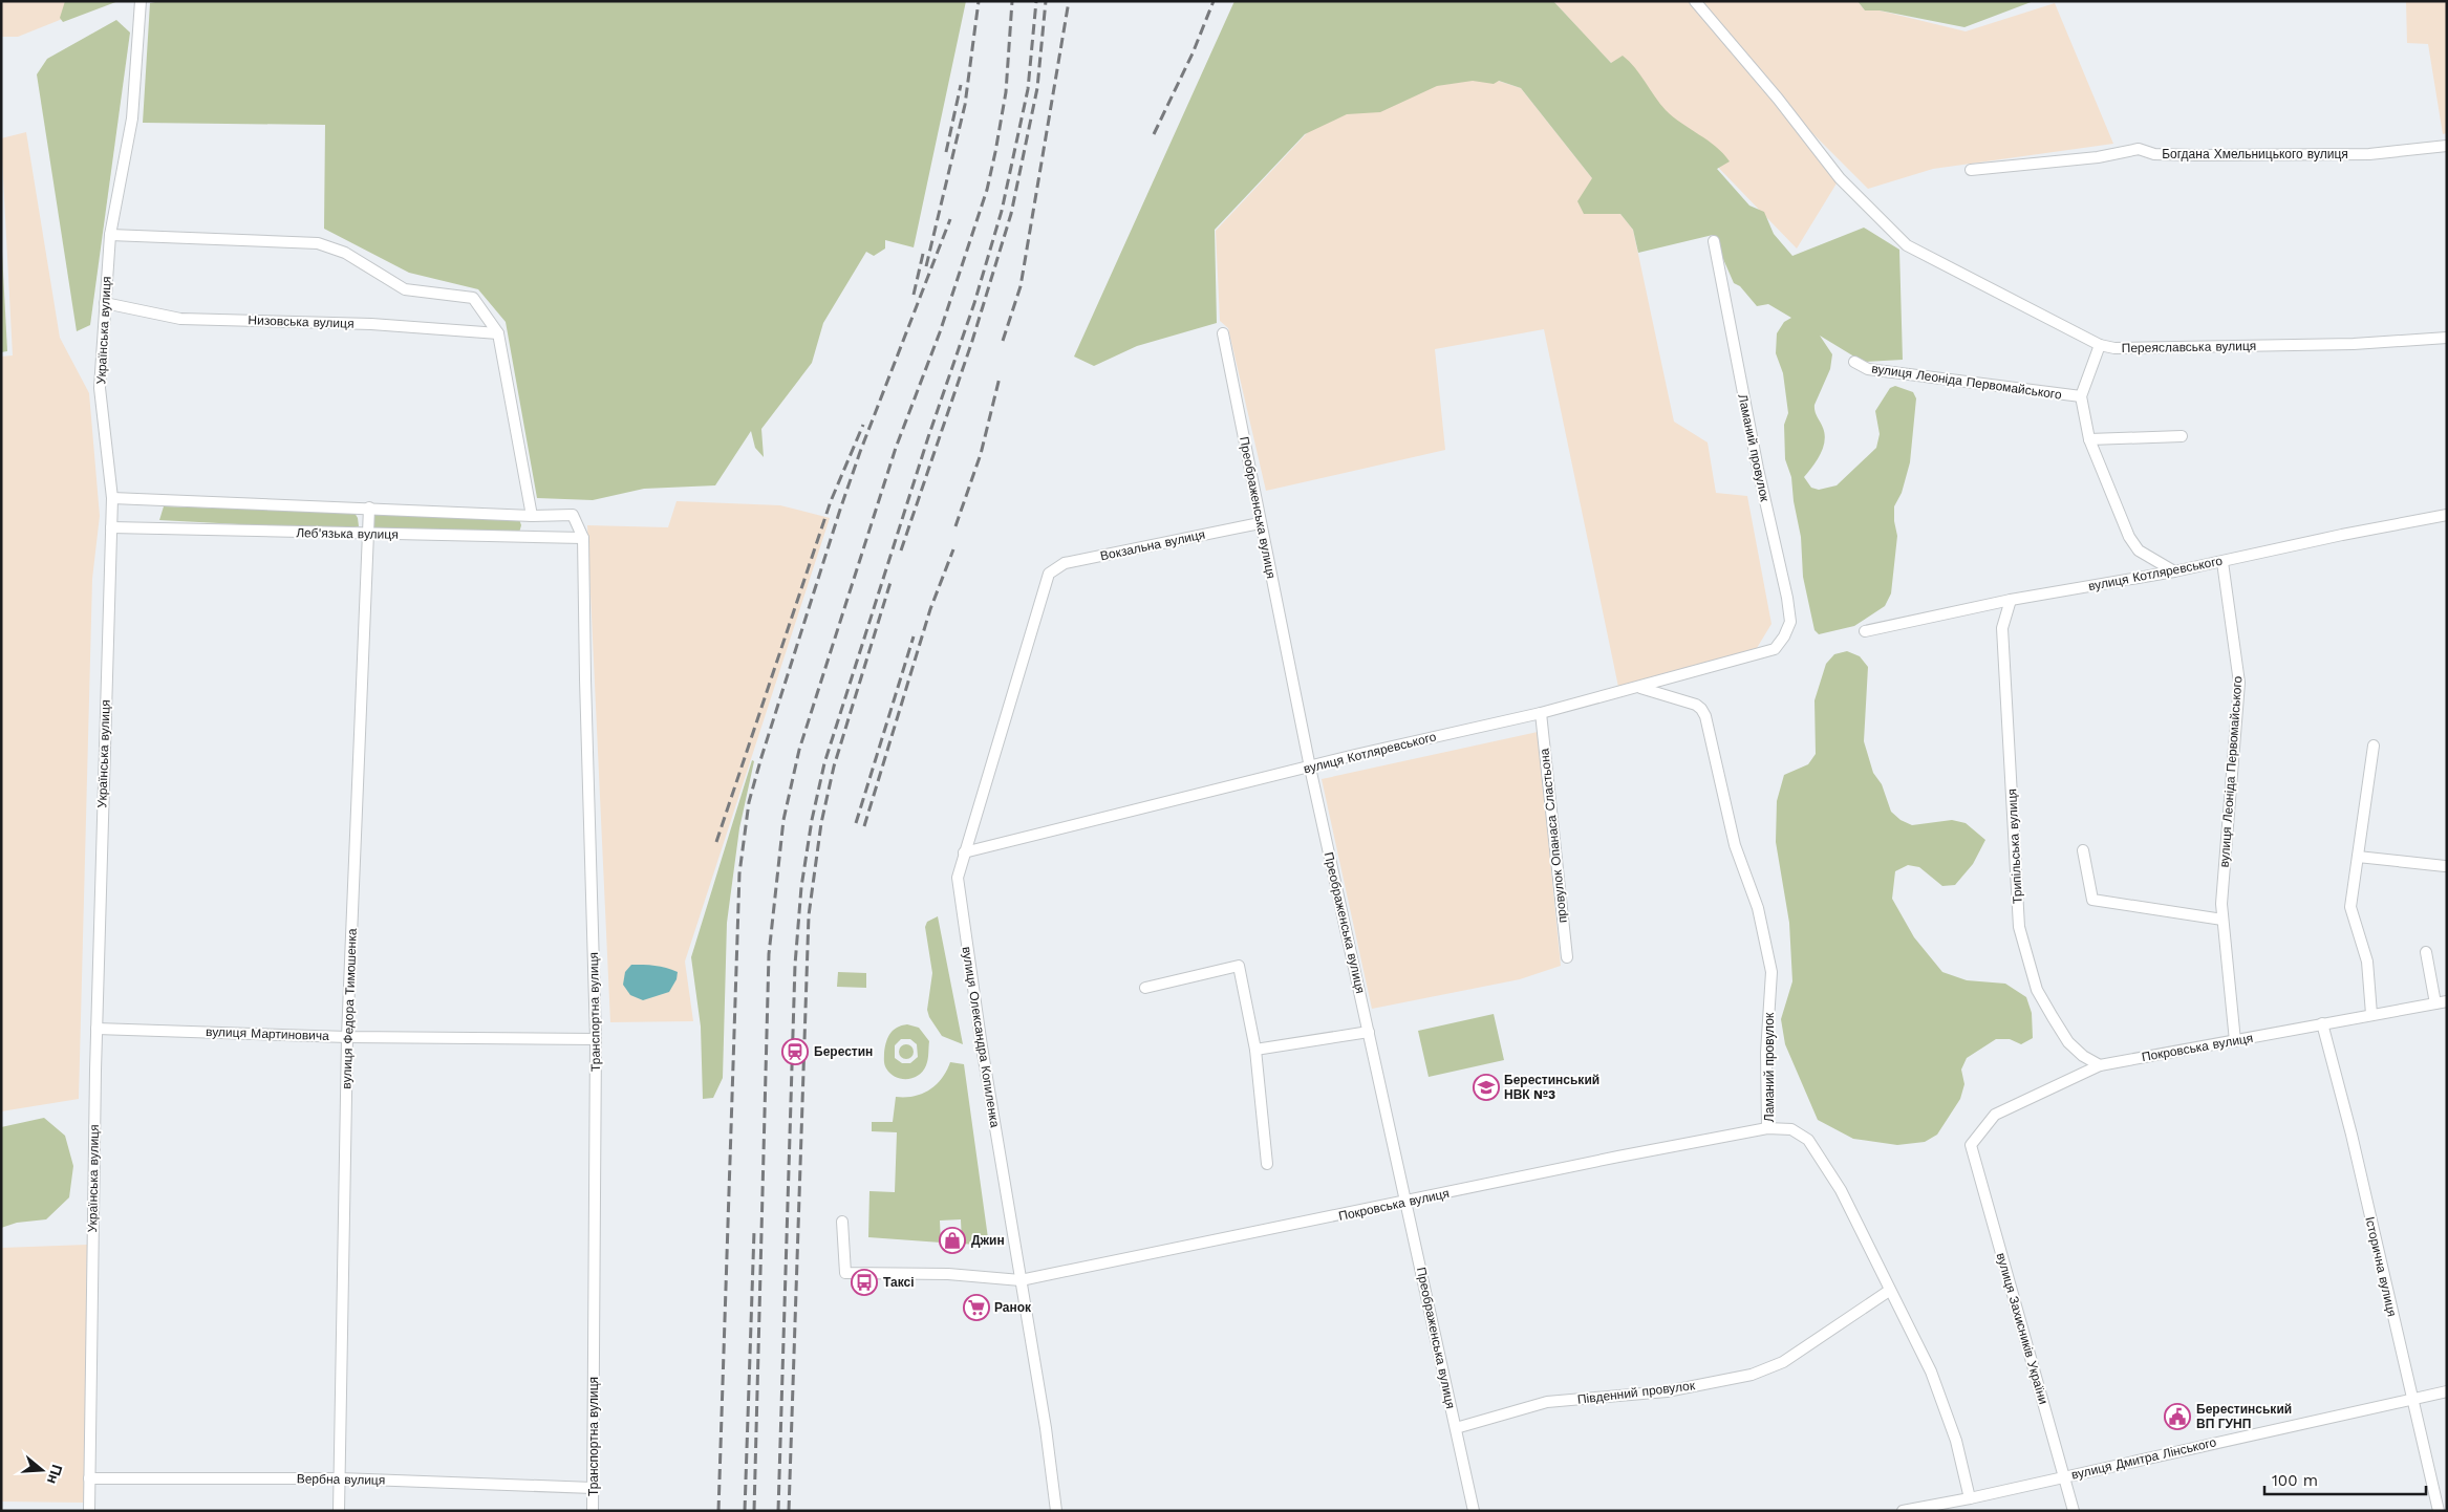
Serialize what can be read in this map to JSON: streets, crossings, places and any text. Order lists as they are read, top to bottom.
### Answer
{
  "streets": {
    "street": [
      "Богдана Хмельницького вулиця",
      "Низовська вулиця",
      "Українська вулиця",
      "Переяславська вулиця",
      "вулиця Леоніда Первомайського",
      "Ламаний провулок",
      "Преображенська вулиця",
      "Леб'язька вулиця",
      "Вокзальна вулиця",
      "вулиця Котляревського",
      "провулок Опанаса Сластьона",
      "Трипільська вулиця",
      "вулиця Федора Тимошенка",
      "Транспортна вулиця",
      "вулиця Мартиновича",
      "вулиця Олександра Копиленка",
      "Покровська вулиця",
      "Історична вулиця",
      "вулиця Захисників України",
      "Південний провулок",
      "вулиця Дмитра Лінського",
      "Вербна вулиця"
    ]
  },
  "crossings": [
    ["Низовська вулиця", "Українська вулиця"],
    ["Українська вулиця", "Леб'язька вулиця"],
    ["Українська вулиця", "вулиця Мартиновича"],
    ["Українська вулиця", "Вербна вулиця"],
    ["Переяславська вулиця", "вулиця Леоніда Первомайського"],
    ["вулиця Леоніда Первомайського", "вулиця Котляревського"],
    ["вулиця Леоніда Первомайського", "Покровська вулиця"],
    ["Ламаний провулок", "вулиця Котляревського"],
    ["Ламаний провулок", "Покровська вулиця"],
    ["Ламаний провулок", "Південний провулок"],
    ["Ламаний провулок", "вулиця Дмитра Лінського"],
    ["Преображенська вулиця", "Вокзальна вулиця"],
    ["Преображенська вулиця", "вулиця Котляревського"],
    ["Преображенська вулиця", "Покровська вулиця"],
    ["Преображенська вулиця", "Південний провулок"],
    ["Леб'язька вулиця", "вулиця Федора Тимошенка"],
    ["Леб'язька вулиця", "Транспортна вулиця"],
    ["Вокзальна вулиця", "вулиця Олександра Копиленка"],
    ["вулиця Котляревського", "провулок Опанаса Сластьона"],
    ["вулиця Котляревського", "Трипільська вулиця"],
    ["вулиця Котляревського", "вулиця Олександра Копиленка"],
    ["Трипільська вулиця", "Покровська вулиця"],
    ["вулиця Федора Тимошенка", "вулиця Мартиновича"],
    ["вулиця Федора Тимошенка", "Вербна вулиця"],
    ["Транспортна вулиця", "вулиця Мартиновича"],
    ["Транспортна вулиця", "Вербна вулиця"],
    ["вулиця Олександра Копиленка", "Покровська вулиця"],
    ["Покровська вулиця", "Історична вулиця"],
    ["Покровська вулиця", "вулиця Захисників України"],
    ["Історична вулиця", "вулиця Дмитра Лінського"],
    ["вулиця Захисників України", "вулиця Дмитра Лінського"]
  ],
  "places": {
    "station": ["Берестин"],
    "school or university": ["Берестинський НВК №3"],
    "shop": ["Джин"],
    "bus stop": ["Таксі"],
    "supermarket": ["Ранок"],
    "public building": ["Берестинський ВП ГУНП"]
  },
  "scale_bar": "100 m",
  "north": "right"
}
